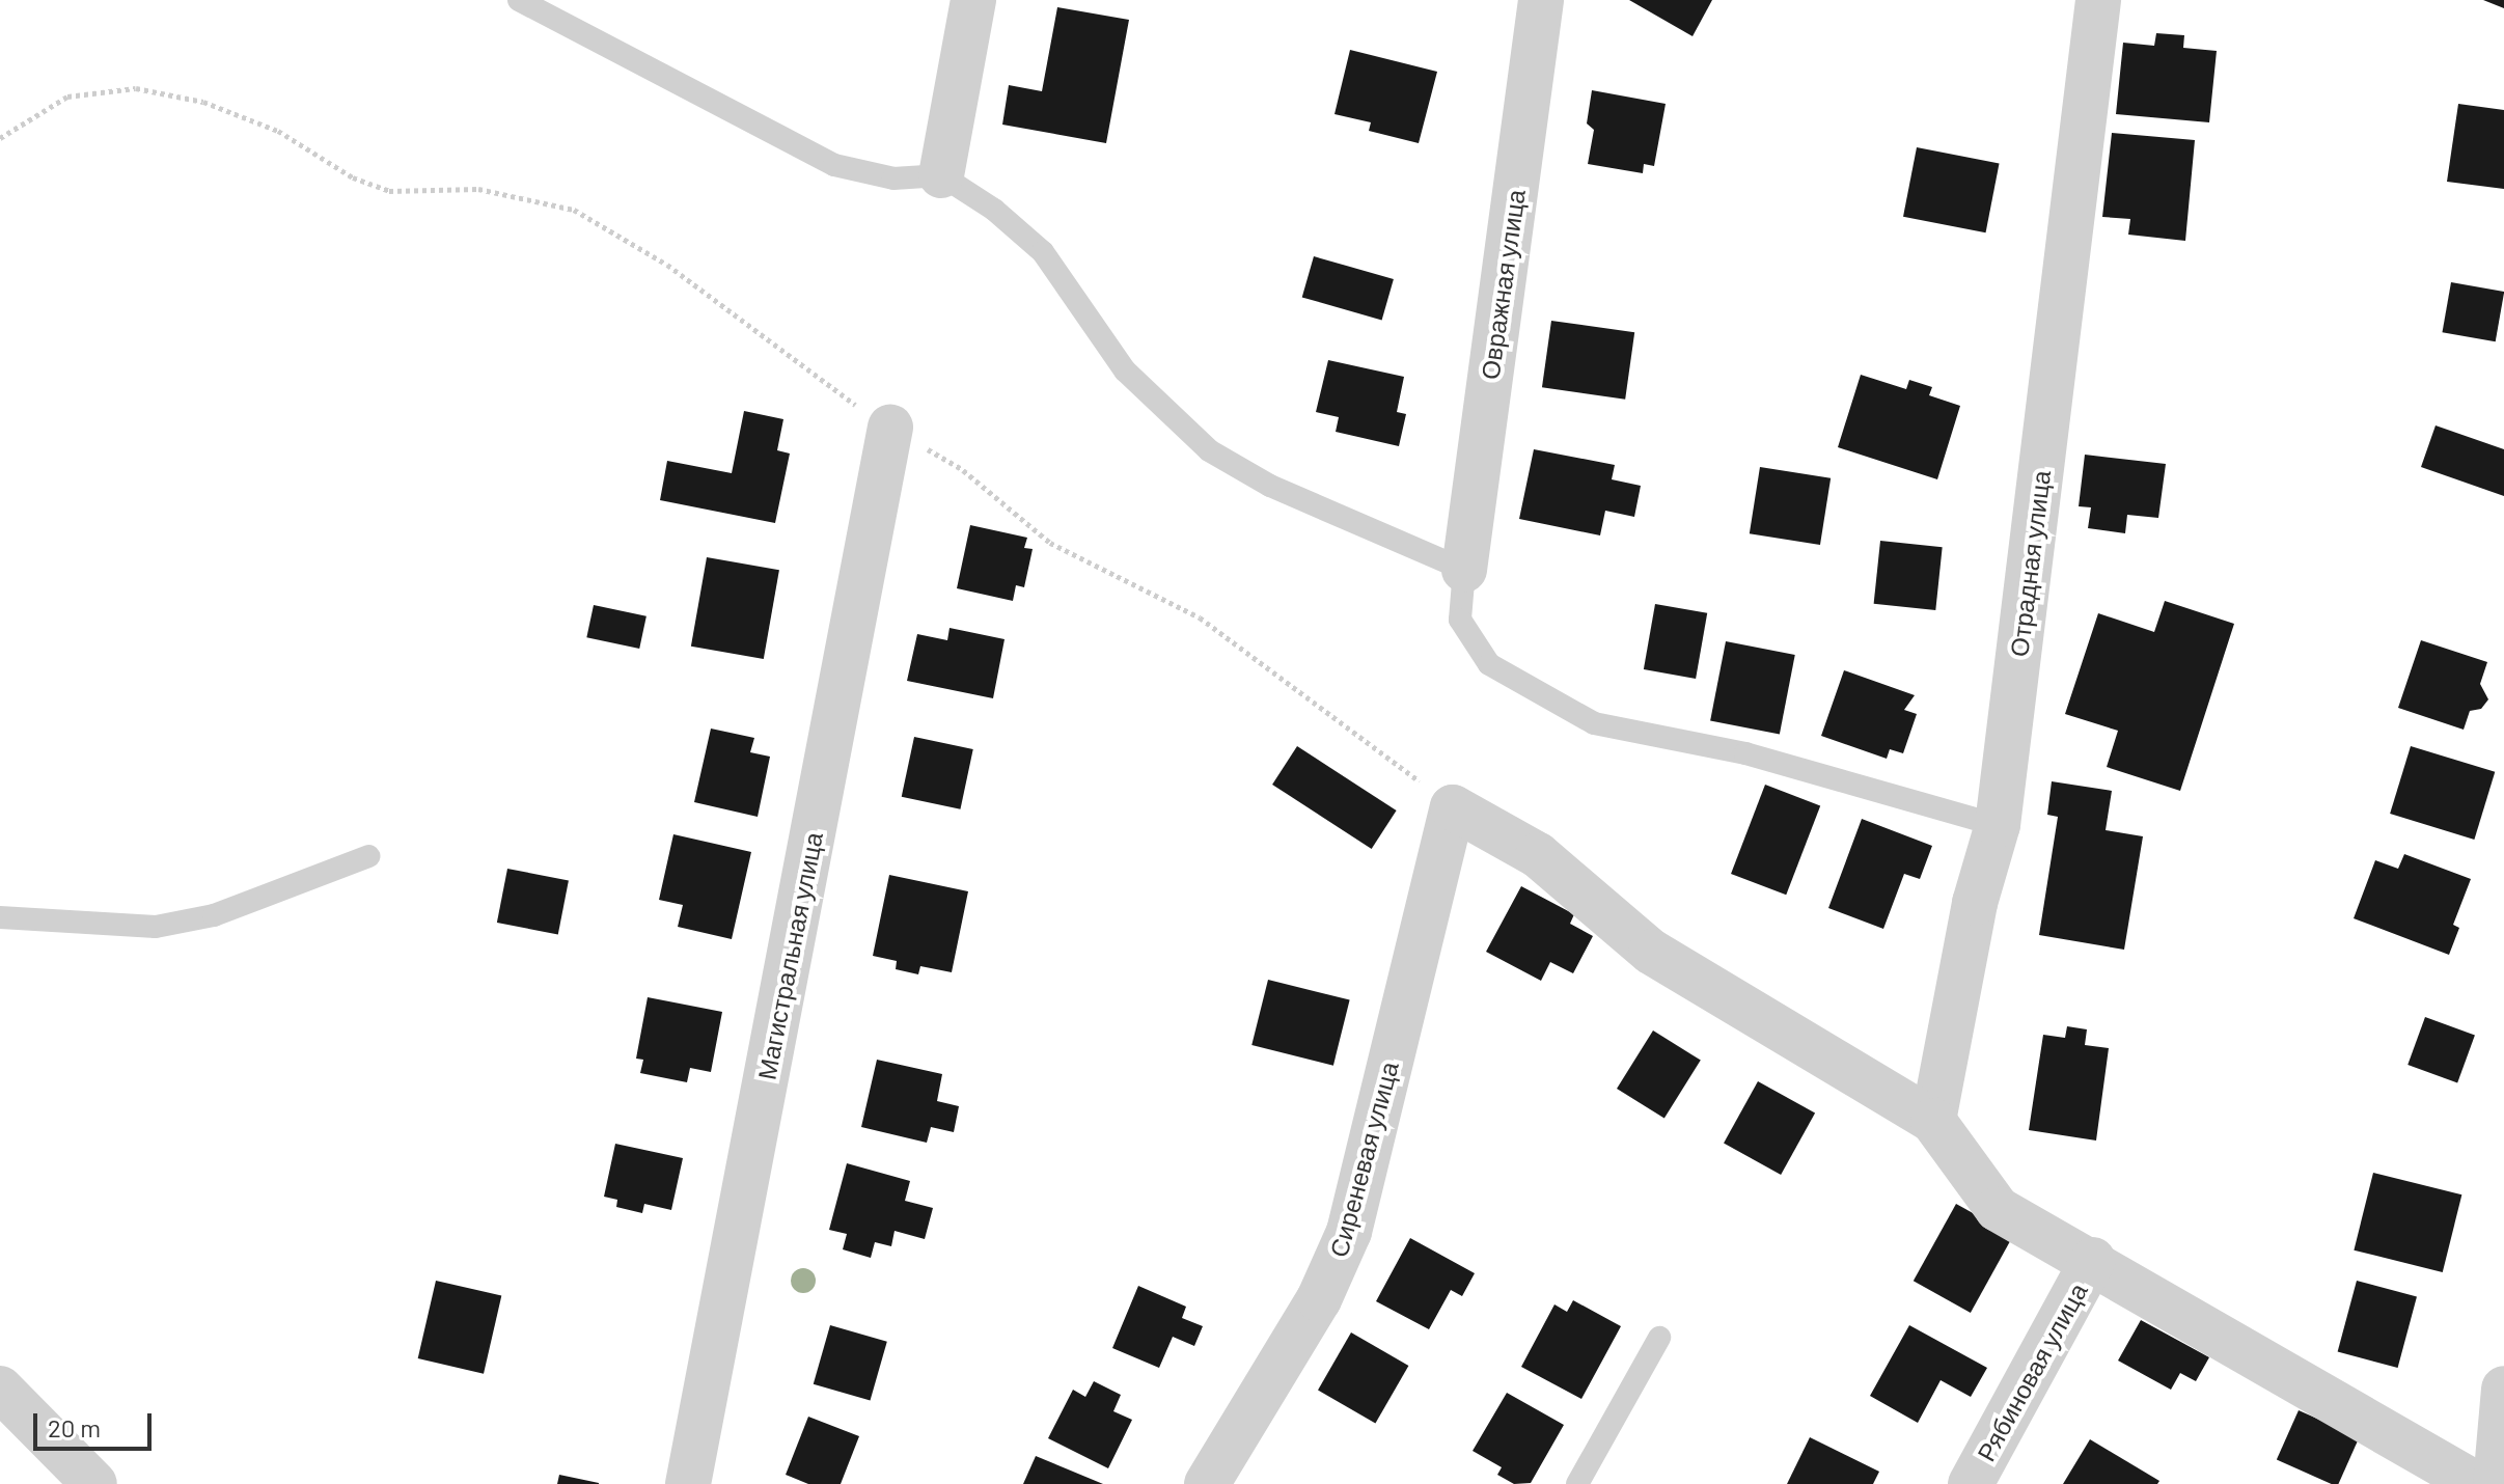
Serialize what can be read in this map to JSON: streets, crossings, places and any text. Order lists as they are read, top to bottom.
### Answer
{
  "streets": {
    "street": [
      "Овражная улица",
      "Отрадная улица",
      "Магистральная улица",
      "Сиреневая улица",
      "Рябиновая улица"
    ]
  },
  "scale_bar": "20 m"
}
